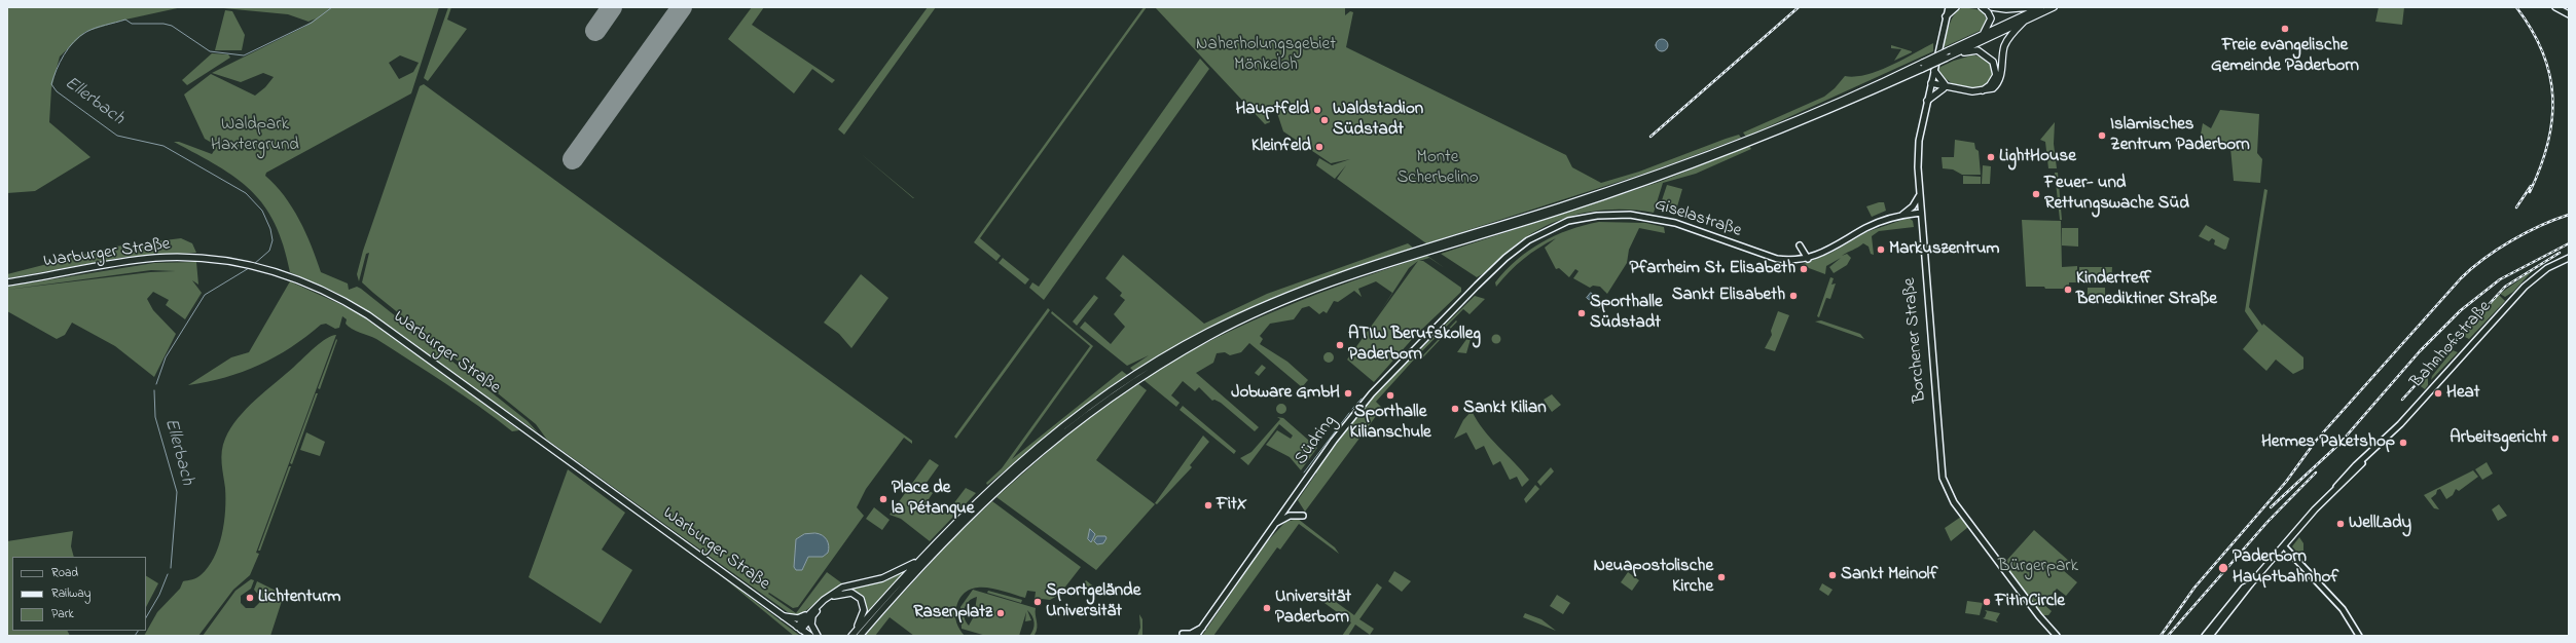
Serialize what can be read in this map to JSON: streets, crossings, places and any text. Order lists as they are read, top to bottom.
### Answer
{
  "streets": {
    "main road": [
      "Giselastraße",
      "Warburger Straße",
      "Borchener Straße",
      "Bahnhofstraße",
      "Südring"
    ]
  },
  "crossings": [
    ["Giselastraße", "Borchener Straße"],
    ["Giselastraße", "Südring"]
  ],
  "water": ["Ellerbach"],
  "parks": [
    "Naherholungsgebiet Mönkeloh",
    "Waldpark Haxtergrund",
    "Monte Scherbelino",
    "Bürgerpark"
  ],
  "places": [
    "Freie evangelische Gemeinde Paderborn",
    "Hauptfeld",
    "Waldstadion Südstadt",
    "Islamisches Zentrum Paderborn",
    "Kleinfeld",
    "LightHouse",
    "Feuer- und Rettungswache Süd",
    "Markuszentrum",
    "Pfarrheim St. Elisabeth",
    "Kindertreff Benediktiner Straße",
    "Sankt Elisabeth",
    "Sporthalle Südstadt",
    "ATIW Berufskolleg Paderborn",
    "Jobware GmbH",
    "Heat",
    "Sporthalle Kilianschule",
    "Sankt Kilian",
    "Arbeitsgericht",
    "Hermes Paketshop",
    "Place de la Pétanque",
    "FitX",
    "WellLady",
    "Paderborn Hauptbahnhof",
    "Sankt Meinolf",
    "Neuapostolische Kirche",
    "Lichtenturm",
    "Sportgelände Universität",
    "FitInCircle",
    "Universität Paderborn",
    "Rasenplatz"
  ],
  "legend": ["Road", "Railway", "Park"]
}
